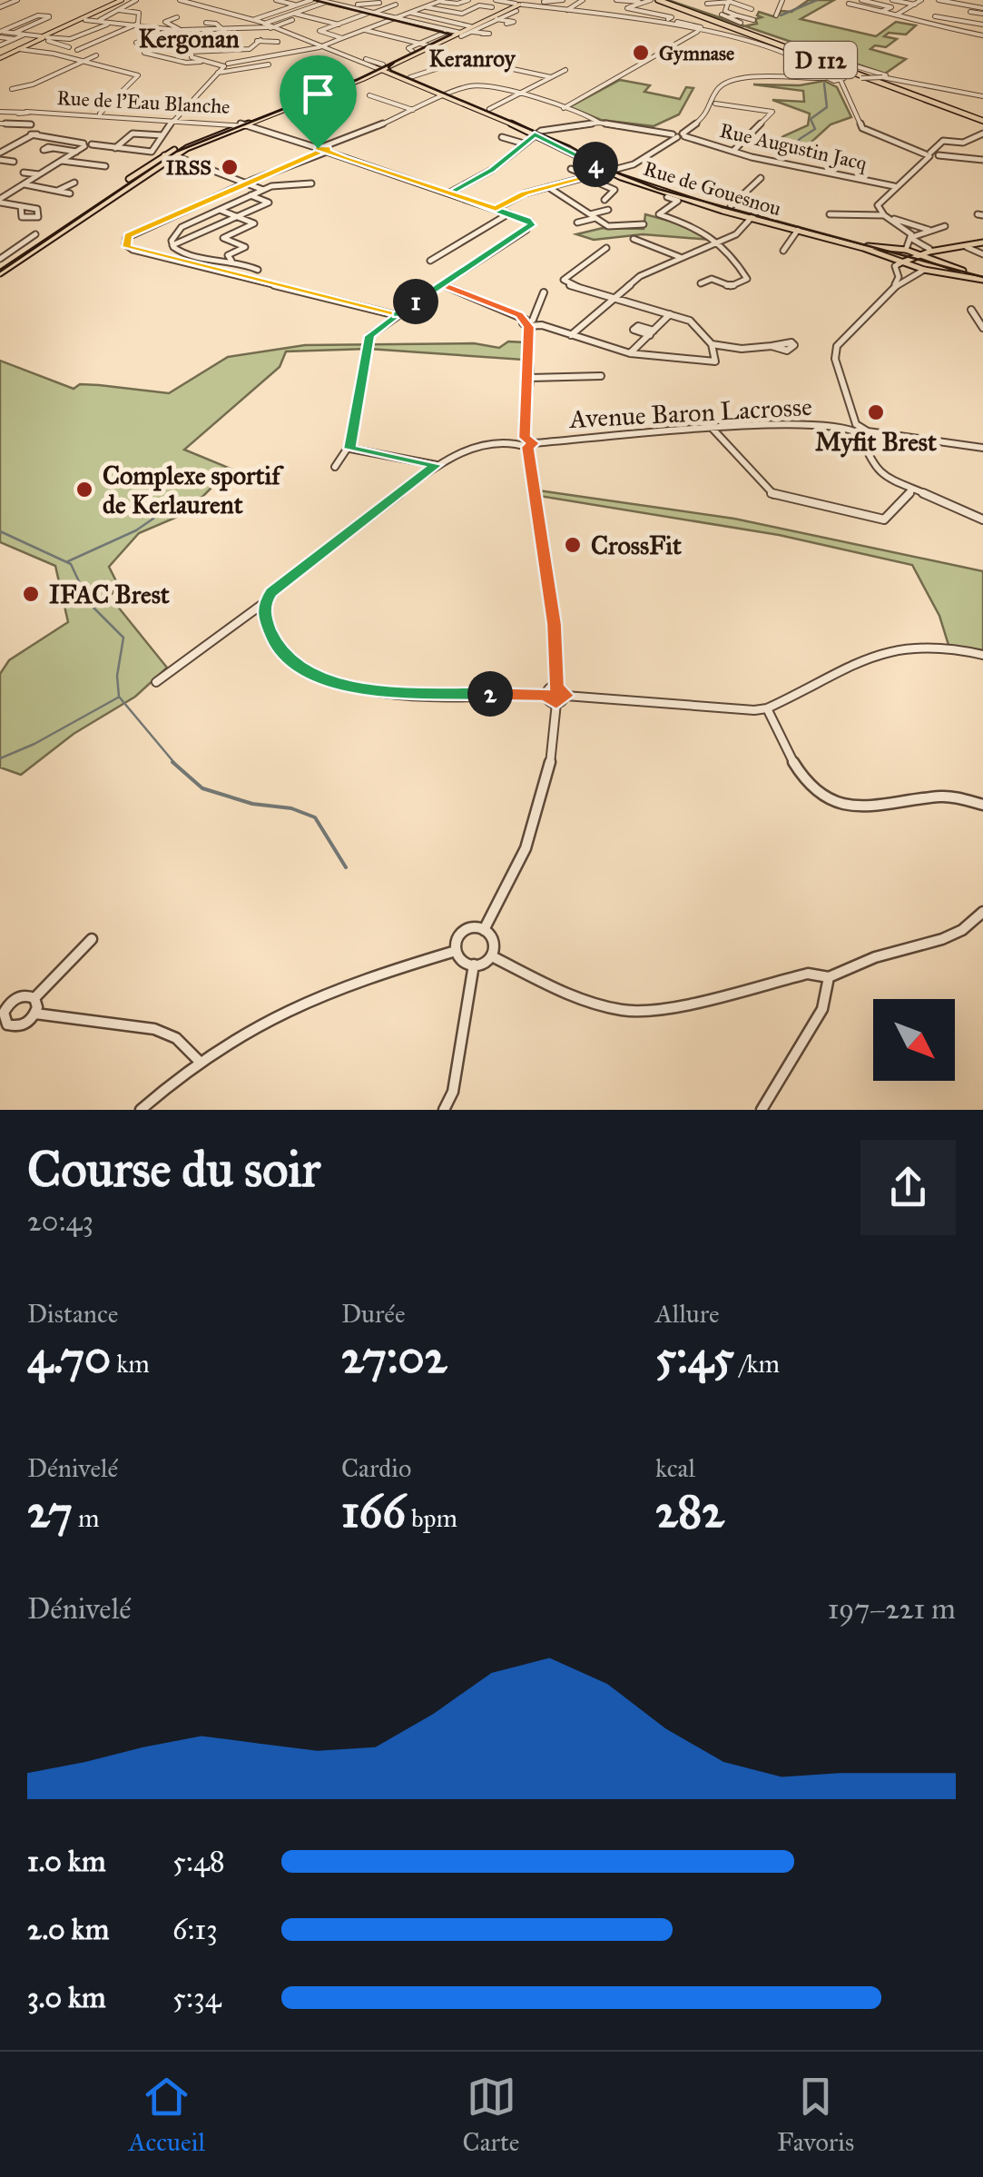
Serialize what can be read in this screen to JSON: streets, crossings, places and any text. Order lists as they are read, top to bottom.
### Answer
{
  "streets": {
    "highway": ["D 112"],
    "main road": ["Rue de Gouesnou"],
    "street": ["Rue de l'Eau Blanche", "Rue Augustin Jacq", "Avenue Baron Lacrosse"]
  },
  "districts": ["Kergonan", "Keranroy"],
  "places": [
    "Gymnase",
    "IRSS",
    "Myfit Brest",
    "Complexe sportif de Kerlaurent",
    "CrossFit",
    "IFAC Brest"
  ],
  "north": "bottom right",
  "page": {
    "pins": ["4", "1", "2"],
    "heading": ["Course du soir", "20:43"],
    "stats": [
      ["Distance", "4.70 km"],
      ["Durée", "27:02"],
      ["Allure", "5:45 /km"],
      ["Dénivelé", "27 m"],
      ["Cardio", "166 bpm"],
      ["kcal", "282"]
    ],
    "chart": ["Dénivelé", "197–221 m"],
    "list": [
      {
        "name": "1.0 km",
        "note": "5:48"
      },
      {
        "name": "2.0 km",
        "note": "6:13"
      },
      {
        "name": "3.0 km",
        "note": "5:34"
      }
    ],
    "tabs": ["Accueil", "Carte", "Favoris"]
  }
}
